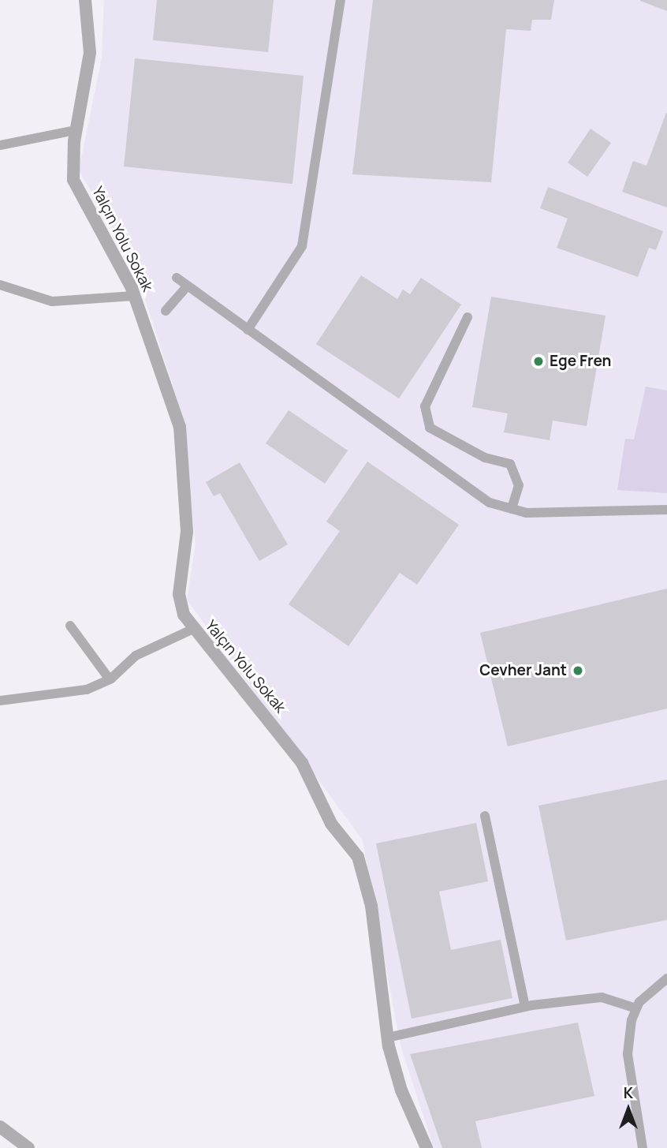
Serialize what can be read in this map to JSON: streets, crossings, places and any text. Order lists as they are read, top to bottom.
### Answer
{
  "streets": {
    "street": ["Yalçın Yolu Sokak"]
  },
  "places": ["Ege Fren", "Cevher Jant"],
  "north": "top"
}
